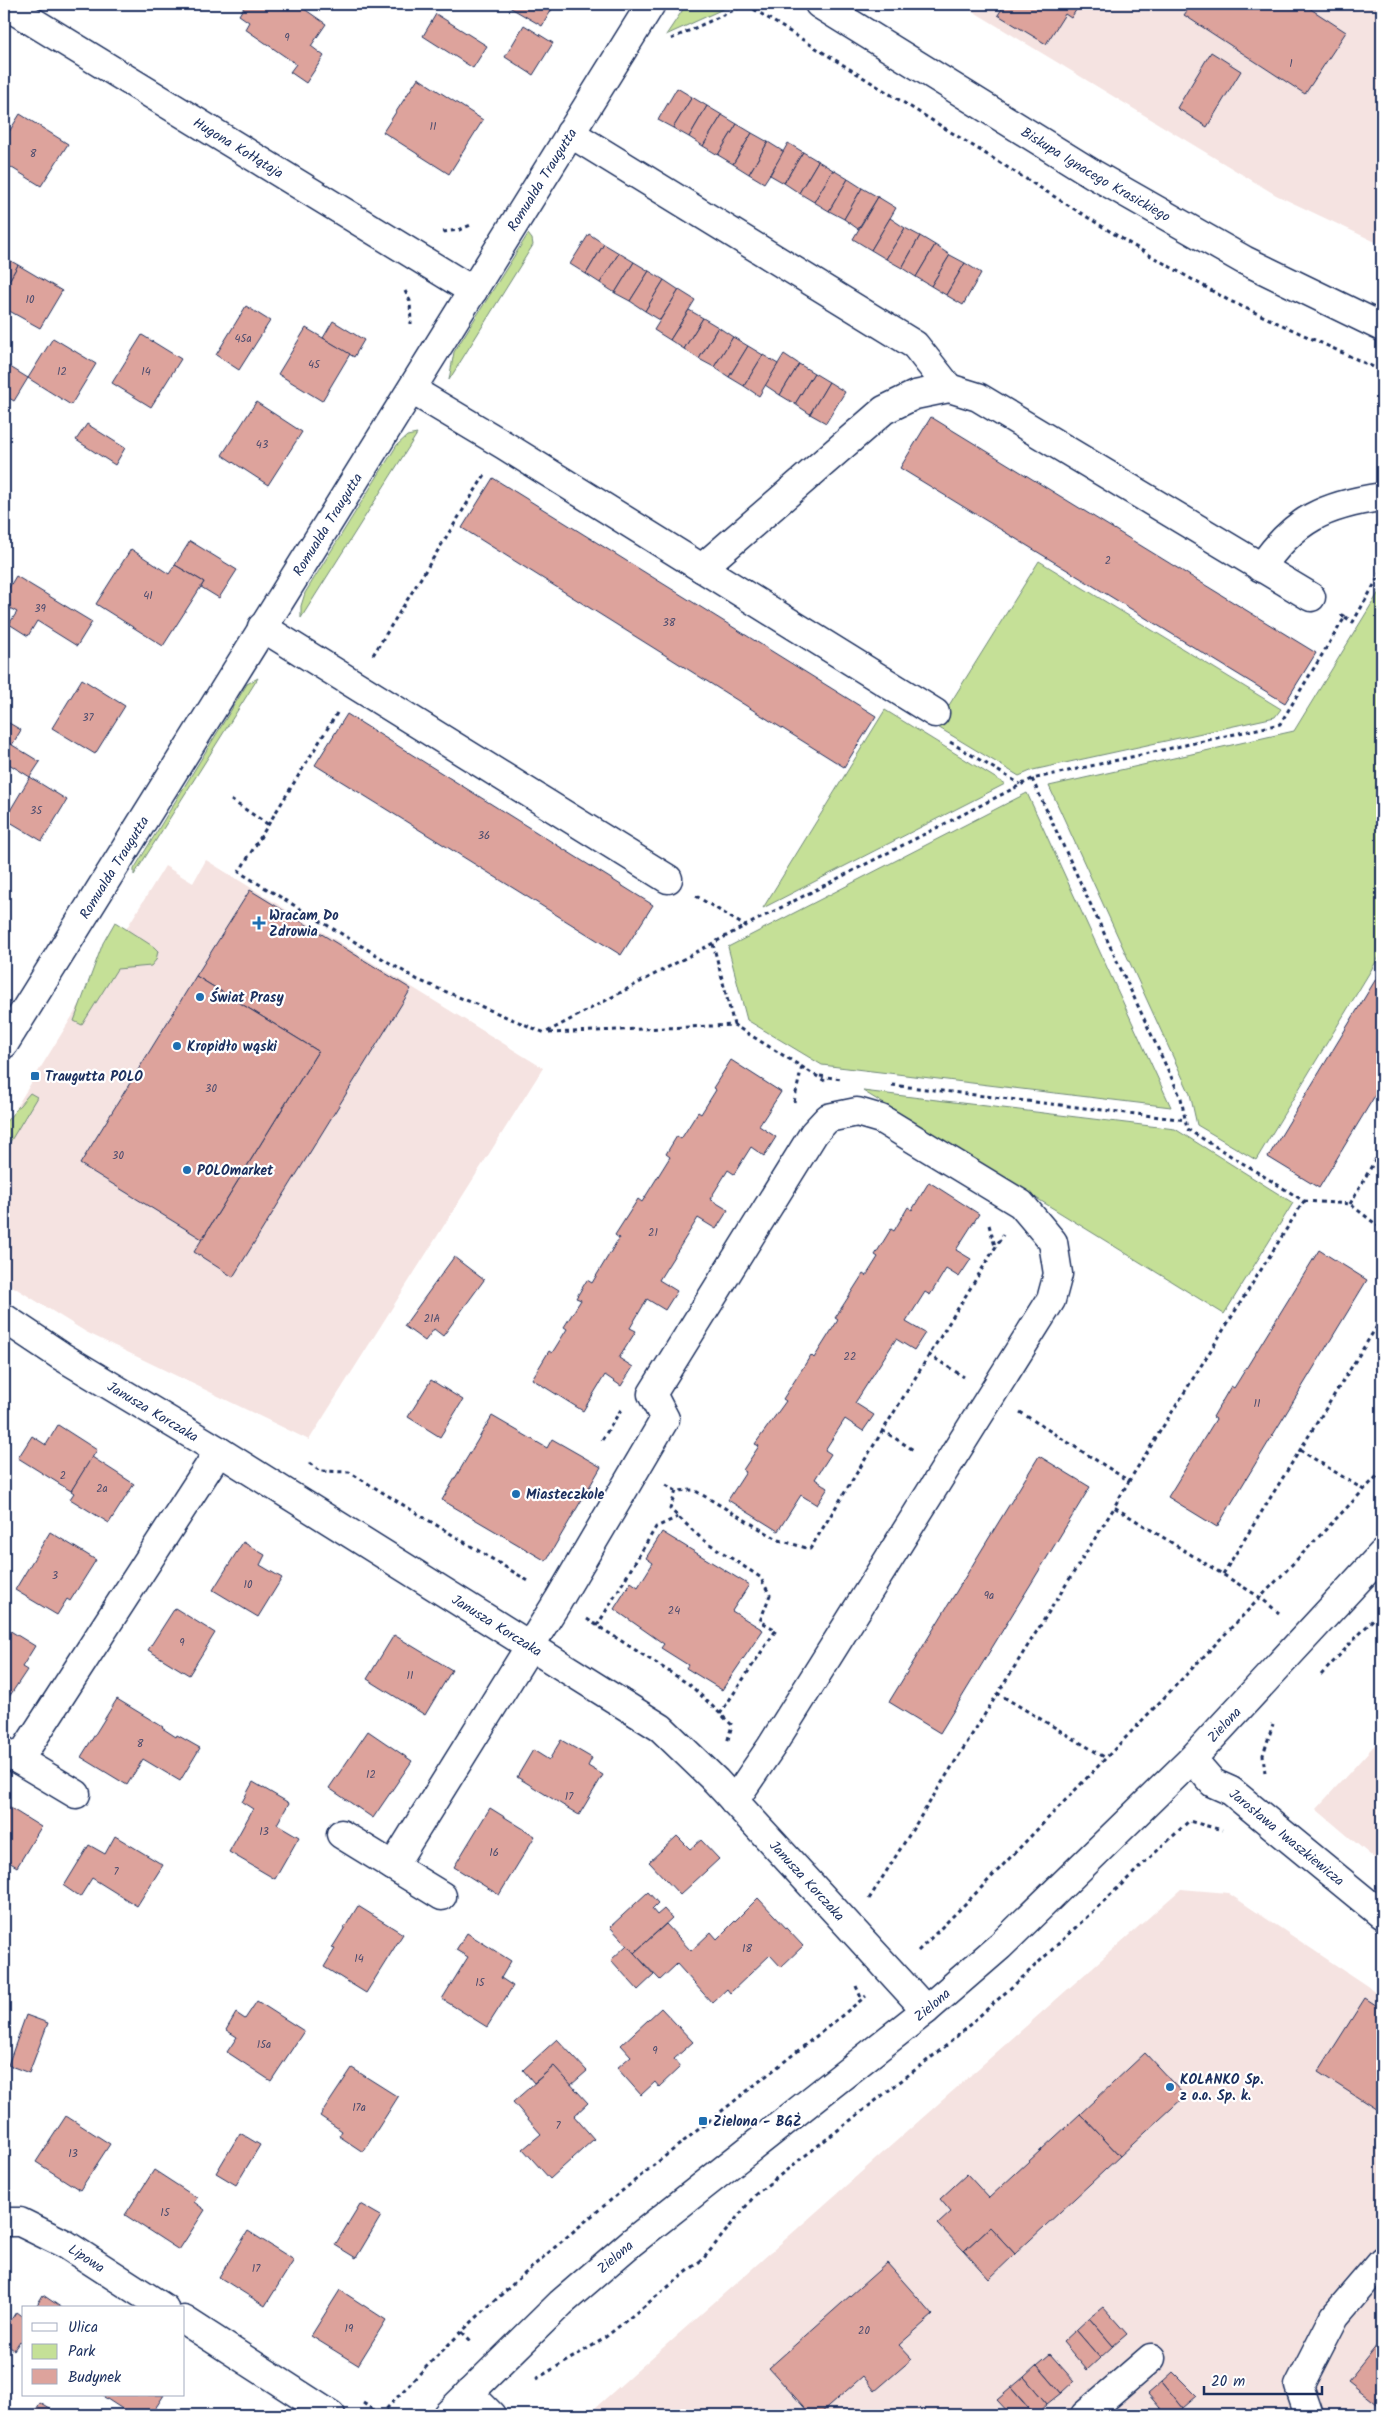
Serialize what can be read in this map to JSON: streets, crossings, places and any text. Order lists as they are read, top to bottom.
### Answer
{
  "streets": {
    "street": [
      "Hugona Kołłątaja",
      "Biskupa Ignacego Krasickiego",
      "Romualda Traugutta",
      "Janusza Korczaka",
      "Zielona",
      "Jarosława Iwaszkiewicza",
      "Lipowa"
    ]
  },
  "crossings": [
    ["Hugona Kołłątaja", "Romualda Traugutta"],
    ["Janusza Korczaka", "Zielona"],
    ["Zielona", "Jarosława Iwaszkiewicza"]
  ],
  "places": {
    "health": ["Wracam Do Zdrowia"],
    "other": [
      "Świat Prasy",
      "Kropidło wąski",
      "POLOmarket",
      "Miasteczkole",
      "KOLANKO Sp. z o.o. Sp. k."
    ],
    "transit": ["Traugutta POLO", "Zielona - BGŻ"]
  },
  "house_numbers": [
    "9",
    "1",
    "11",
    "8",
    "10",
    "45a",
    "45",
    "12",
    "14",
    "43",
    "2",
    "41",
    "39",
    "38",
    "37",
    "35",
    "36",
    "30",
    "30",
    "21",
    "21A",
    "22",
    "11",
    "2",
    "2a",
    "3",
    "10",
    "9a",
    "24",
    "9",
    "11",
    "8",
    "12",
    "17",
    "13",
    "16",
    "7",
    "18",
    "14",
    "15",
    "15a",
    "9",
    "17a",
    "7",
    "13",
    "15",
    "17",
    "19",
    "20"
  ],
  "legend": ["Ulica", "Park", "Budynek"],
  "scale_bar": "20 m"
}
